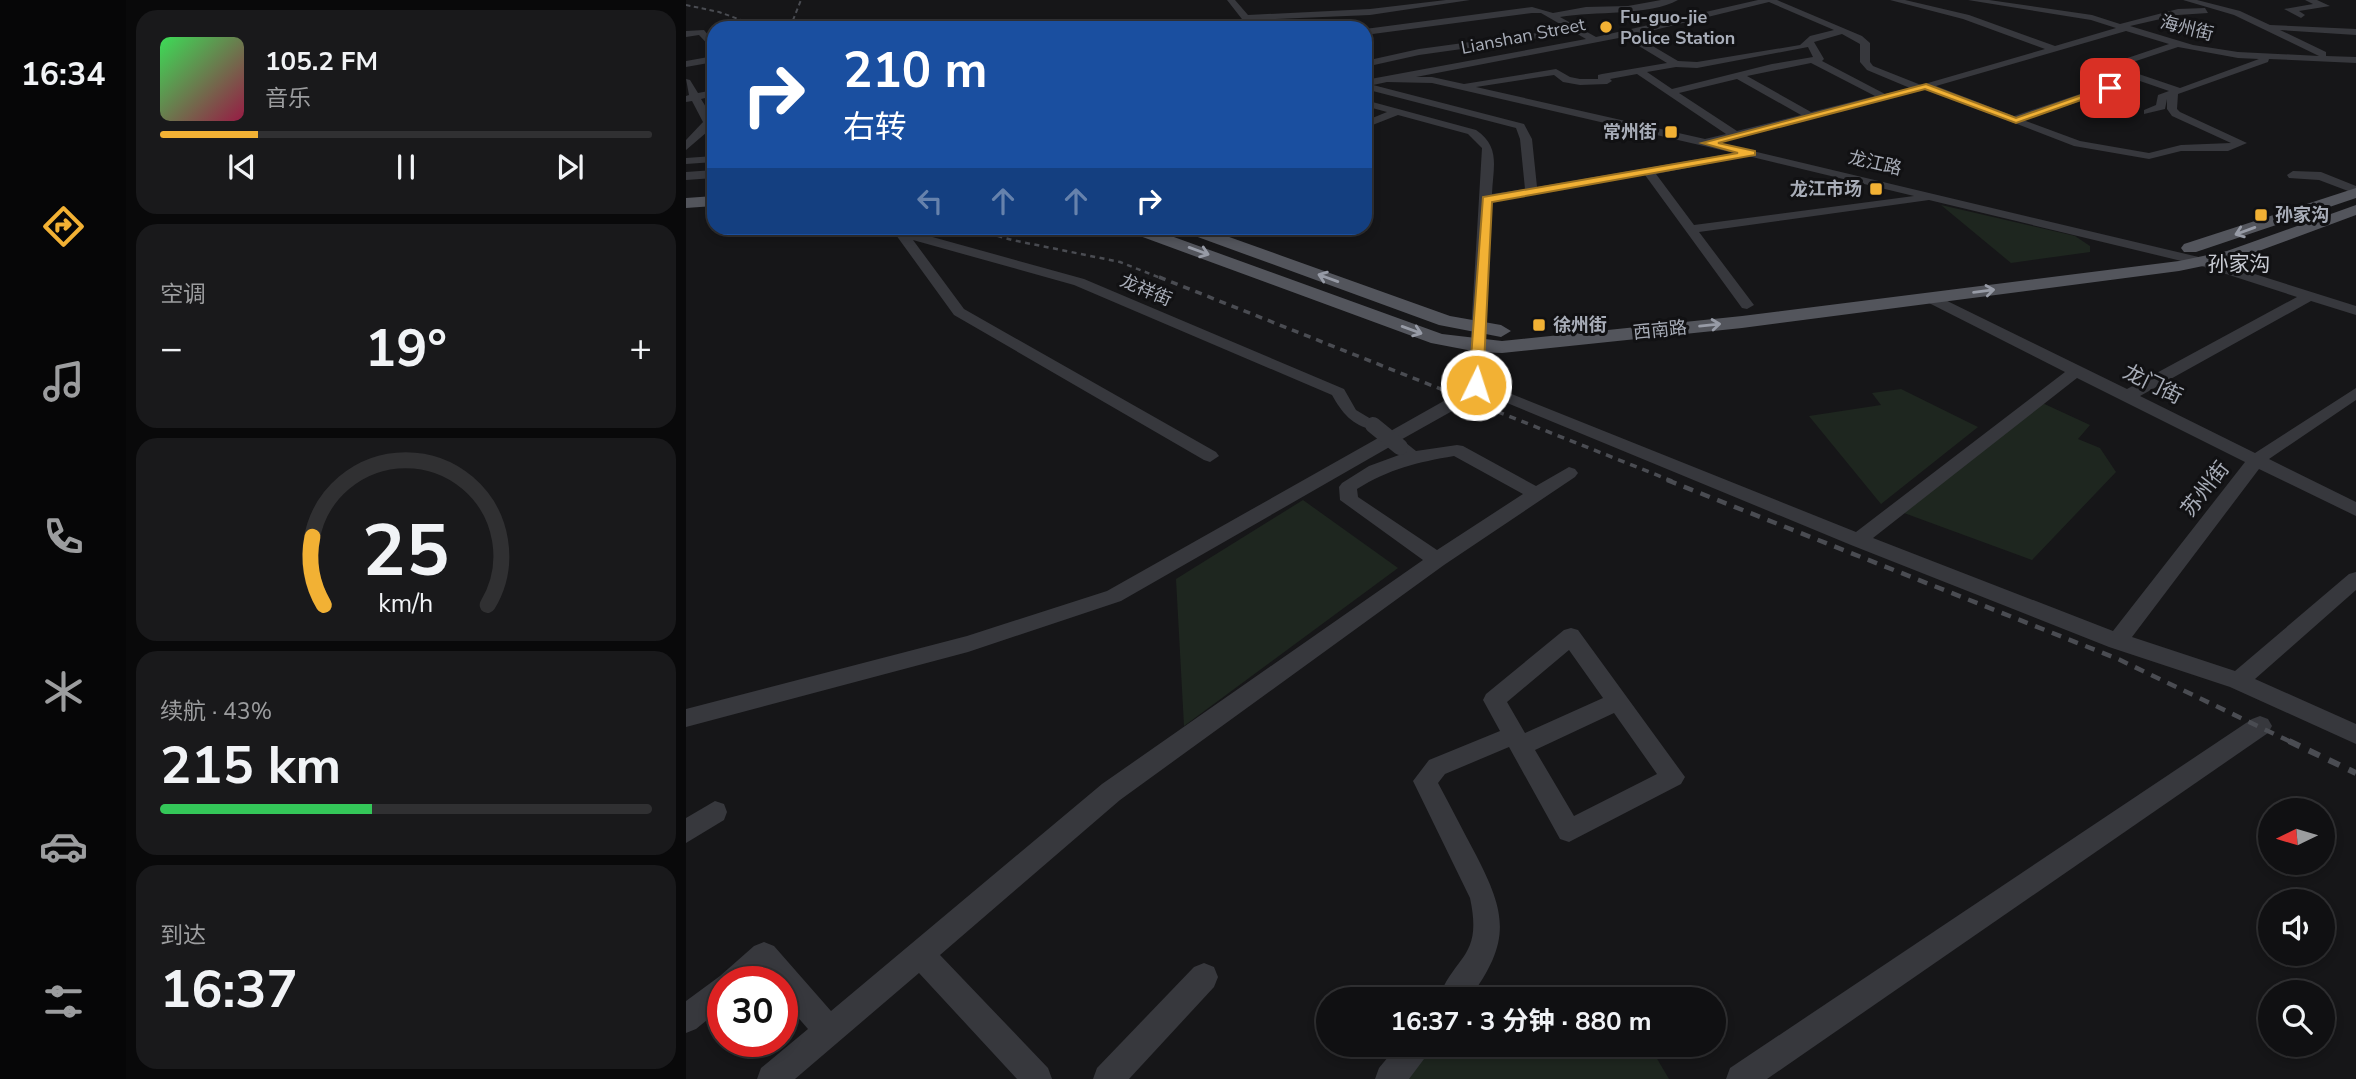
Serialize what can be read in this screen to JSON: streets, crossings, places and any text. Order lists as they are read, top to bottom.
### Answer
{
  "streets": {
    "main road": ["西南路"],
    "street": [
      "海州街",
      "Lianshan Street",
      "龙江路",
      "龙祥街",
      "龙门街",
      "苏州街"
    ]
  },
  "crossings": [
    ["Lianshan Street", "龙江路"],
    ["龙江路", "西南路"],
    ["西南路", "龙门街"],
    ["龙门街", "苏州街"]
  ],
  "districts": ["孙家沟"],
  "places": {
    "other": ["Fu-guo-jie Police Station"],
    "transit": [
      "常州街",
      "龙江市场",
      "孙家沟",
      "徐州街"
    ]
  },
  "north": "left",
  "page": {
    "tabs": "16:34",
    "turn": ["210 m", "右转"],
    "song": ["105.2 FM", "音乐"],
    "tile": [
      "空调",
      ["续航 · 43%", "215 km"],
      ["到达", "16:37"]
    ],
    "heat": ["−", "19°", "+"],
    "limit": "30",
    "trip": "16:37 · 3 分钟 · 880 m",
    "gauge": ["25", "km/h"]
  }
}
